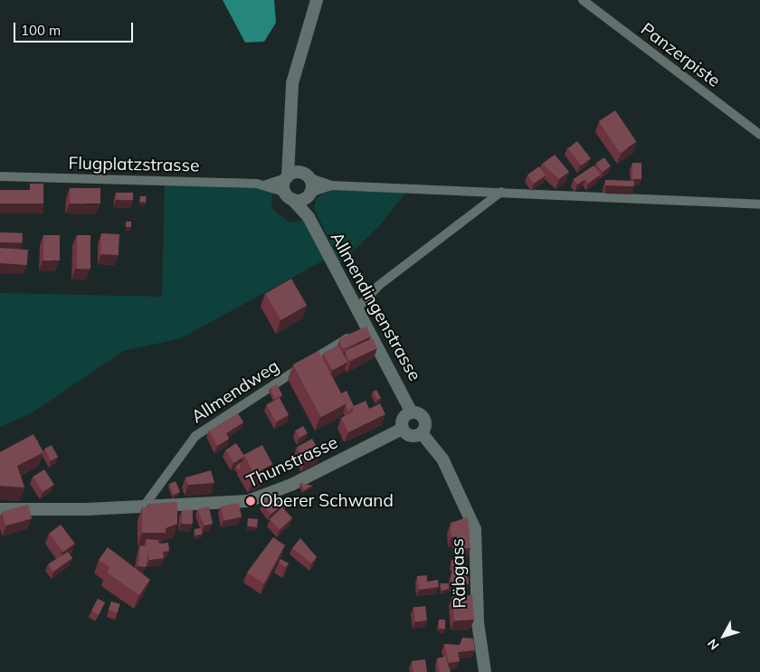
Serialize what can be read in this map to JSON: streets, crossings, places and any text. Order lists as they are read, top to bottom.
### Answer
{
  "streets": {
    "street": [
      "Panzerpiste",
      "Flugplatzstrasse",
      "Allmendingenstrasse",
      "Allmendweg",
      "Thunstrasse",
      "Räbgass"
    ]
  },
  "crossings": [
    ["Flugplatzstrasse", "Allmendingenstrasse"],
    ["Allmendingenstrasse", "Allmendweg"],
    ["Allmendingenstrasse", "Thunstrasse"],
    ["Allmendingenstrasse", "Räbgass"],
    ["Allmendweg", "Thunstrasse"],
    ["Thunstrasse", "Räbgass"]
  ],
  "places": ["Oberer Schwand"],
  "scale_bar": "100 m",
  "north": "bottom left"
}
